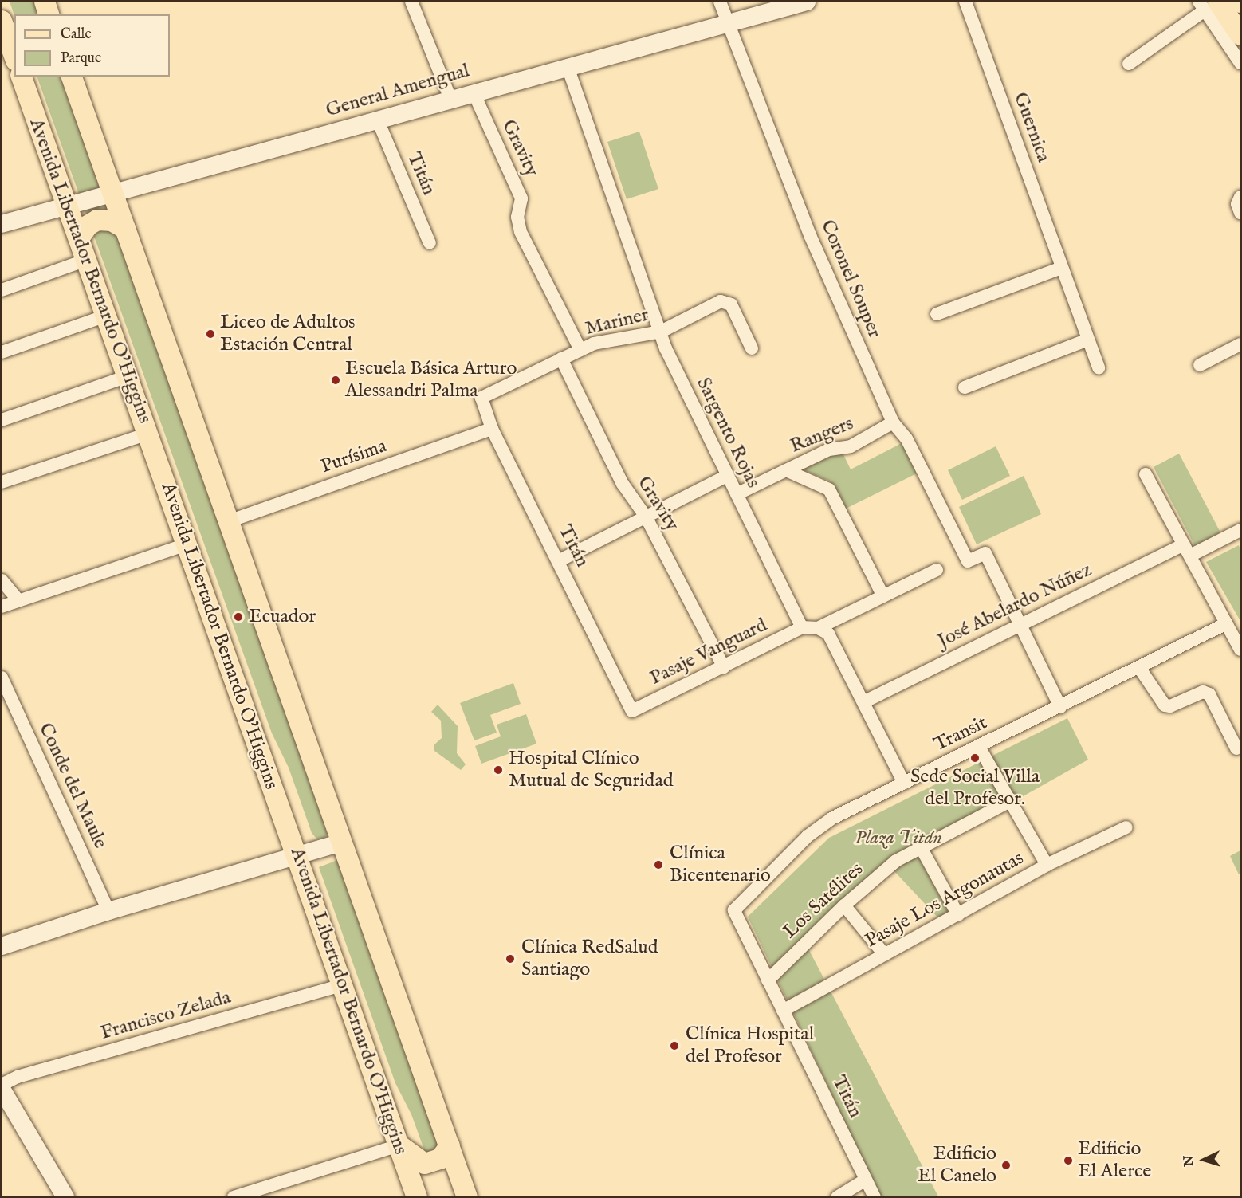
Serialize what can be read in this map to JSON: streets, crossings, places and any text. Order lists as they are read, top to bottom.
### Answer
{
  "streets": {
    "main road": ["Avenida Libertador Bernardo O'Higgins"],
    "street": [
      "General Amengual",
      "Guernica",
      "Gravity",
      "Titán",
      "Coronel Souper",
      "Mariner",
      "Sargento Rojas",
      "Rangers",
      "Purísima",
      "José Abelardo Núñez",
      "Pasaje Vanguard",
      "Transit",
      "Conde del Maule",
      "Pasaje Los Argonautas",
      "Los Satélites",
      "Francisco Zelada"
    ]
  },
  "crossings": [
    ["General Amengual", "Gravity"],
    ["General Amengual", "Titán"],
    ["General Amengual", "Avenida Libertador Bernardo O'Higgins"],
    ["General Amengual", "Coronel Souper"],
    ["General Amengual", "Sargento Rojas"],
    ["Gravity", "Mariner"],
    ["Gravity", "Pasaje Vanguard"],
    ["Titán", "Mariner"],
    ["Titán", "Purísima"],
    ["Titán", "Pasaje Vanguard"],
    ["Titán", "Transit"],
    ["Titán", "Pasaje Los Argonautas"],
    ["Titán", "Los Satélites"],
    ["Avenida Libertador Bernardo O'Higgins", "Francisco Zelada"],
    ["Coronel Souper", "Rangers"],
    ["Coronel Souper", "José Abelardo Núñez"],
    ["Mariner", "Sargento Rojas"],
    ["Sargento Rojas", "Rangers"],
    ["Sargento Rojas", "Pasaje Vanguard"]
  ],
  "parks": ["Plaza Titán"],
  "places": [
    "Liceo de Adultos Estación Central",
    "Escuela Básica Arturo Alessandri Palma",
    "Ecuador",
    "Sede Social Villa del Profesor.",
    "Hospital Clínico Mutual de Seguridad",
    "Clínica Bicentenario",
    "Clínica RedSalud Santiago",
    "Clínica Hospital del Profesor",
    "Edificio El Alerce",
    "Edificio El Canelo"
  ],
  "legend": ["Calle", "Parque"],
  "north": "left"
}
